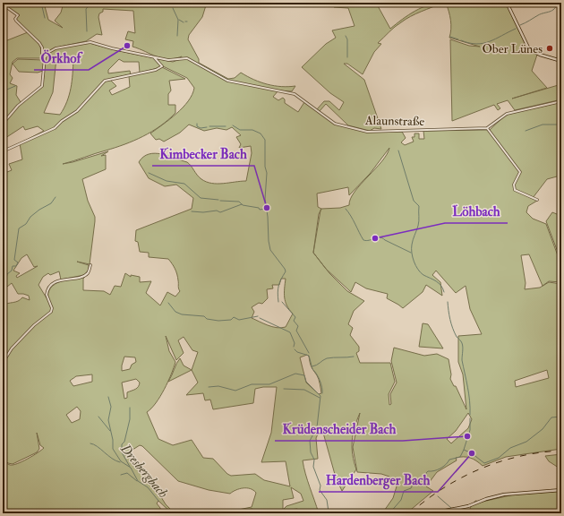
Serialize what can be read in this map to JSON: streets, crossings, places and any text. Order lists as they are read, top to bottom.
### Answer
{
  "streets": {
    "street": ["Alaunstraße"]
  },
  "water": ["Dresbergbach"],
  "places": [
    "Örkhof",
    "Ober Lünes",
    "Kimbecker Bach",
    "Löhbach",
    "Krüdenscheider Bach",
    "Hardenberger Bach"
  ]
}
